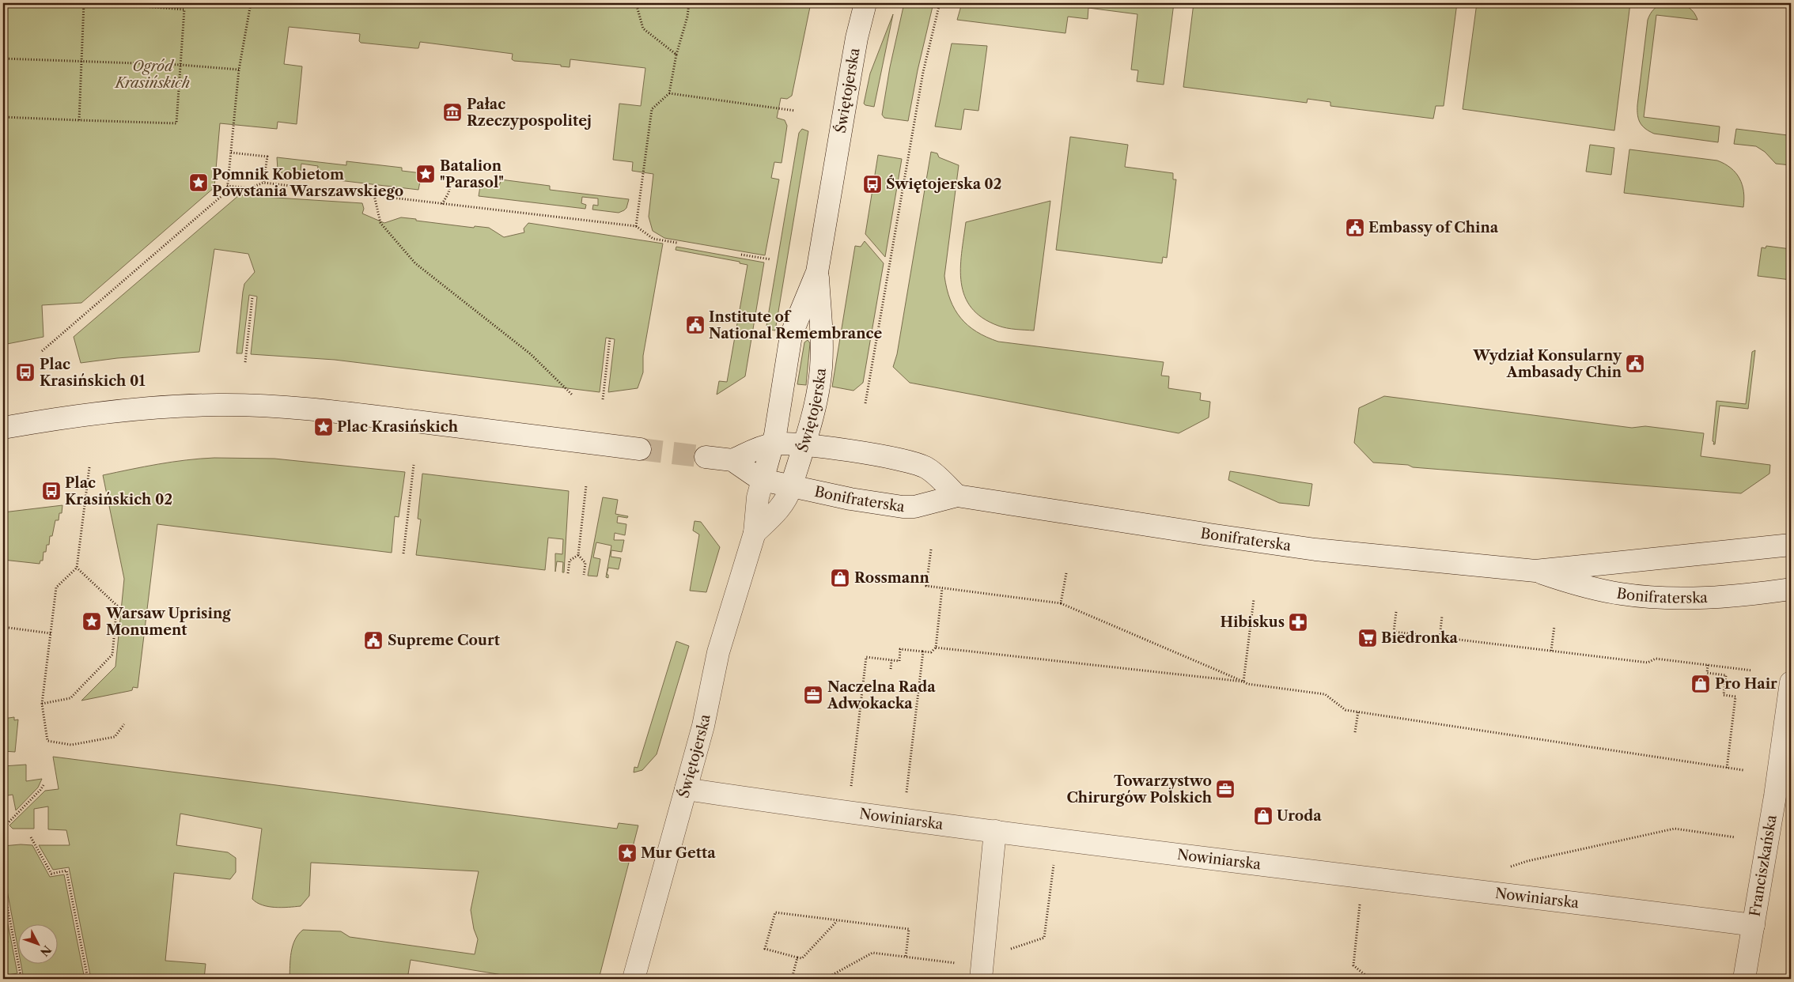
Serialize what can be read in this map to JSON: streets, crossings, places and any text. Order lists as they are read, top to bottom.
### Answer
{
  "streets": {
    "street": [
      "Świętojerska",
      "Bonifraterska",
      "Nowiniarska",
      "Franciszkańska"
    ]
  },
  "crossings": [
    ["Świętojerska", "Bonifraterska"],
    ["Świętojerska", "Nowiniarska"],
    ["Nowiniarska", "Franciszkańska"]
  ],
  "parks": ["Ogród Krasińskich"],
  "places": {
    "museum": ["Pałac Rzeczypospolitej"],
    "place": [
      "Batalion \"Parasol\"",
      "Pomnik Kobietom Powstania Warszawskiego",
      "Plac Krasińskich",
      "Warsaw Uprising Monument",
      "Mur Getta"
    ],
    "bus stop": ["Świętojerska 02", "Plac Krasińskich 01", "Plac Krasińskich 02"],
    "public building": [
      "Embassy of China",
      "Institute of National Remembrance",
      "Wydział Konsularny Ambasady Chin",
      "Supreme Court"
    ],
    "shop": ["Rossmann", "Pro Hair", "Uroda"],
    "pharmacy": ["Hibiskus"],
    "supermarket": ["Biedronka"],
    "office": ["Naczelna Rada Adwokacka", "Towarzystwo Chirurgów Polskich"]
  },
  "north": "bottom right"
}
